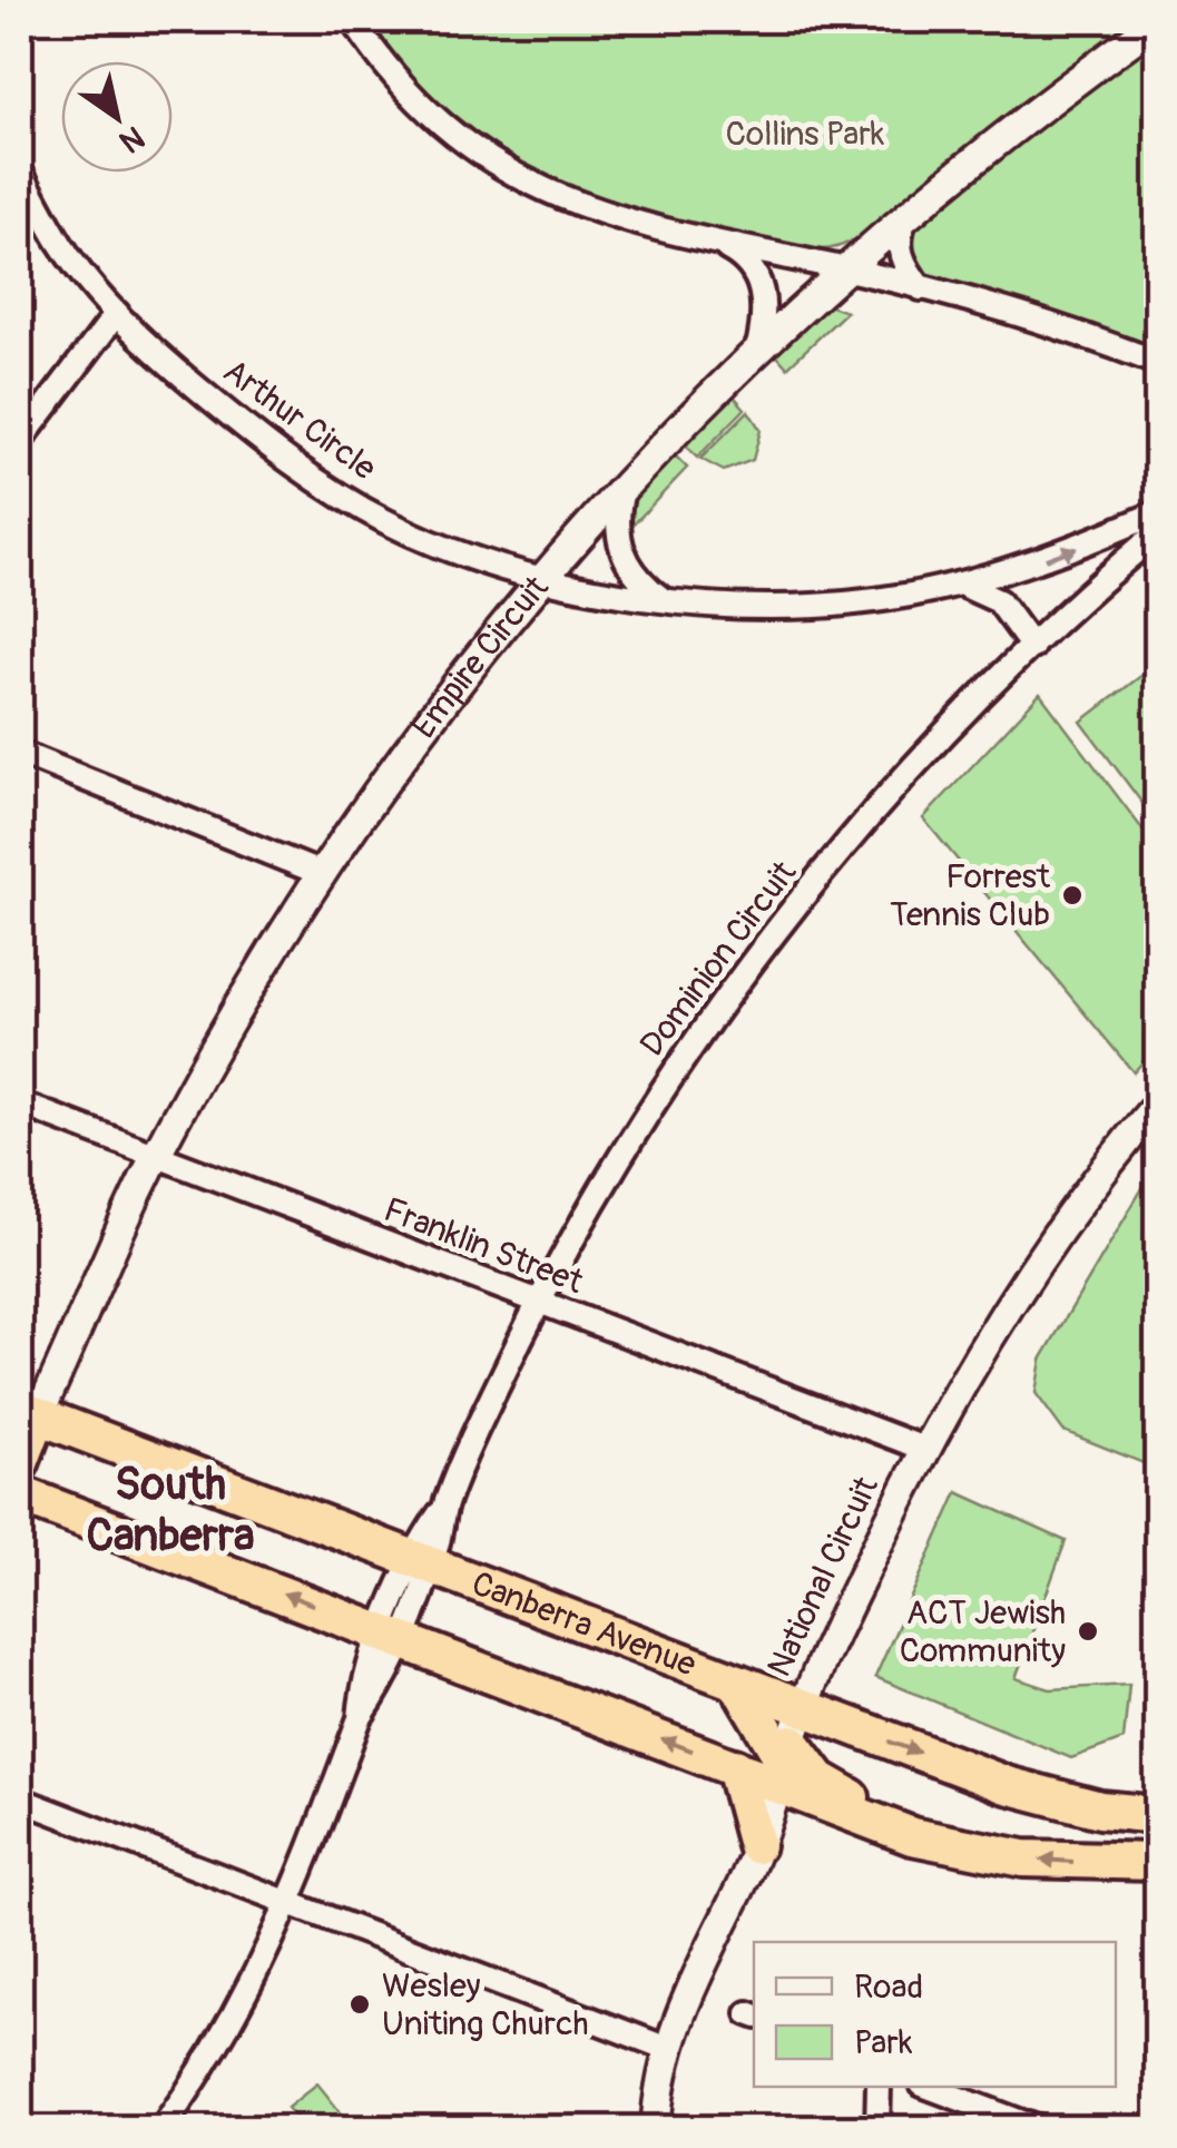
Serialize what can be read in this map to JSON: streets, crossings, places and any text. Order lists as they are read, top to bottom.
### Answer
{
  "streets": {
    "highway": ["Empire Circuit", "Canberra Avenue"],
    "street": [
      "Arthur Circle",
      "Dominion Circuit",
      "Franklin Street",
      "National Circuit"
    ]
  },
  "crossings": [
    ["Arthur Circle", "Empire Circuit"],
    ["Empire Circuit", "Franklin Street"],
    ["Empire Circuit", "Canberra Avenue"],
    ["Dominion Circuit", "Franklin Street"],
    ["Dominion Circuit", "Canberra Avenue"],
    ["Franklin Street", "National Circuit"],
    ["National Circuit", "Canberra Avenue"]
  ],
  "districts": ["South Canberra"],
  "parks": ["Collins Park"],
  "places": ["Forrest Tennis Club", "ACT Jewish Community", "Wesley Uniting Church"],
  "legend": ["Road", "Park"],
  "north": "bottom right"
}
